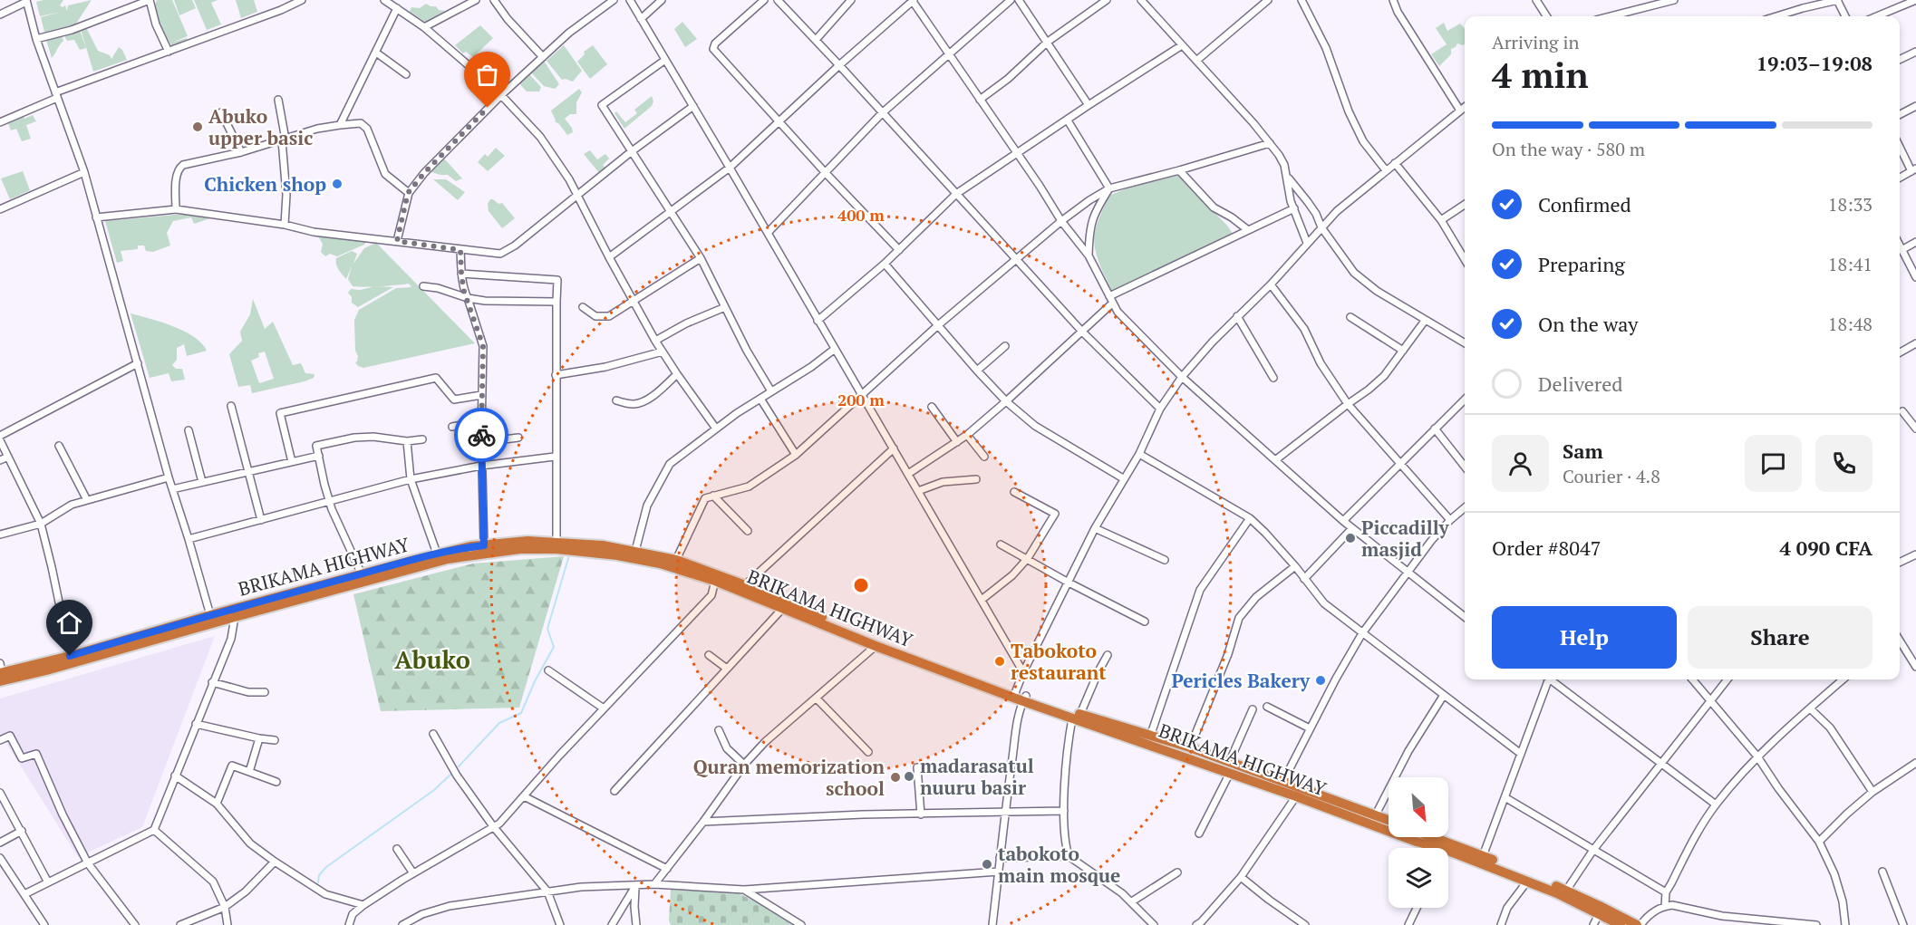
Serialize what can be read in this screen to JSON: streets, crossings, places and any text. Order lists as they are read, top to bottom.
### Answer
{
  "streets": {
    "highway": ["BRIKAMA HIGHWAY"]
  },
  "districts": ["Abuko"],
  "places": [
    "Abuko upper basic",
    "Chicken shop",
    "Piccadilly masjid",
    "Tabokoto restaurant",
    "Pericles Bakery",
    "madarasatul nuuru basir",
    "Quran memorization school",
    "tabokoto main mosque"
  ],
  "north": "bottom right",
  "page": {
    "heading": ["4 min", "Arriving in", "19:03–19:08"],
    "panel": [
      "Sam",
      "Courier · 4.8",
      "Order #8047",
      "4 090 CFA"
    ],
    "bar": "On the way · 580 m",
    "list": [
      ["Confirmed", "18:33"],
      ["Preparing", "18:41"],
      ["On the way", "18:48"],
      "Delivered"
    ],
    "buttons": ["Help", "Share"]
  },
  "rings": ["400 m", "200 m"]
}
